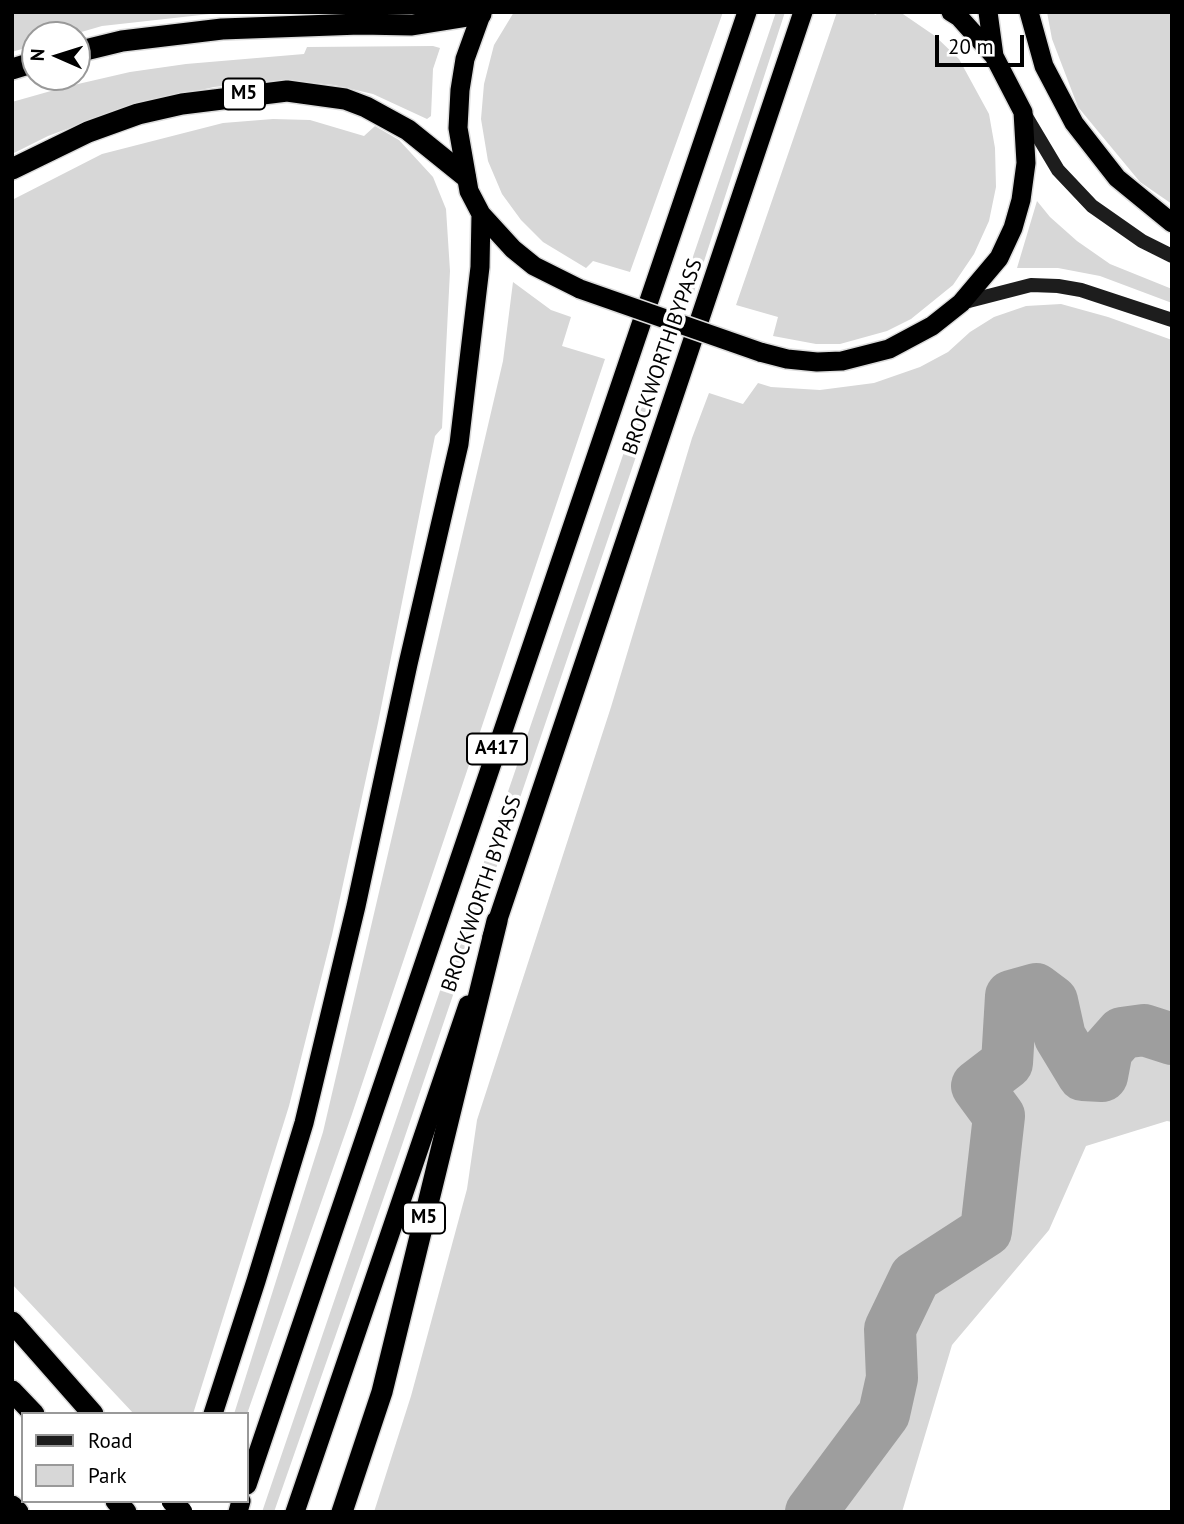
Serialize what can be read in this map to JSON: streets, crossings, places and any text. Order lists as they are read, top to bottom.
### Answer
{
  "streets": {
    "highway": ["M5", "BROCKWORTH BYPASS", "A417"]
  },
  "crossings": [
    ["M5", "BROCKWORTH BYPASS"]
  ],
  "legend": ["Road", "Park"],
  "scale_bar": "20 m",
  "north": "left"
}
